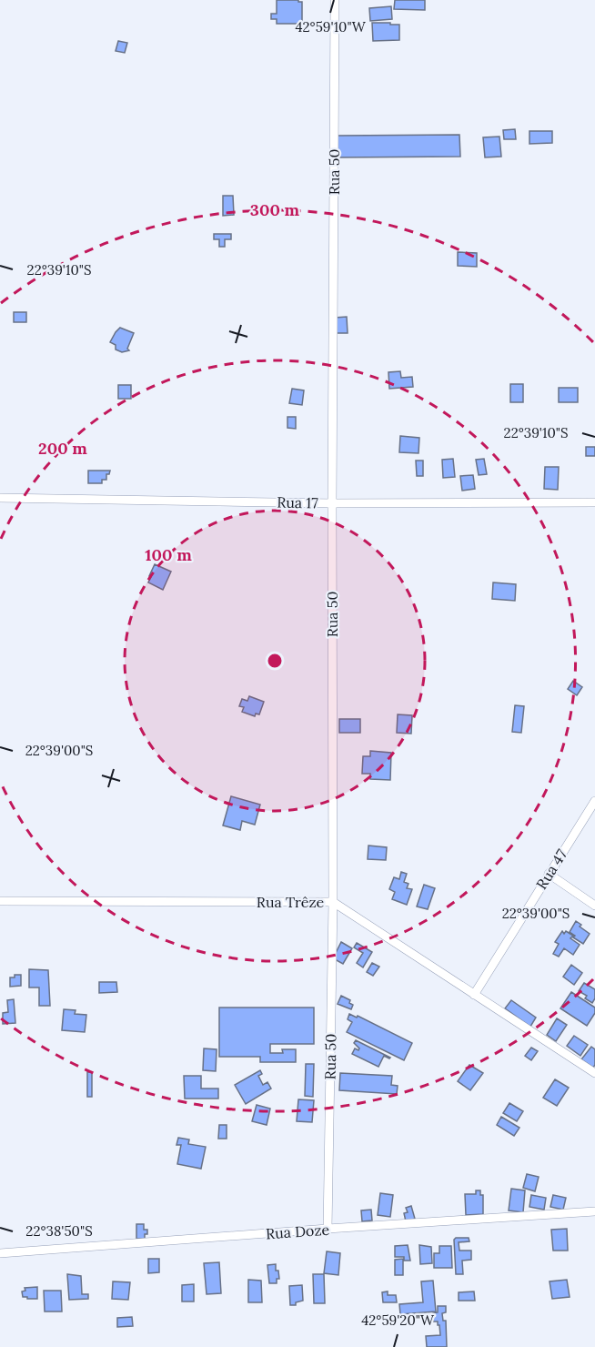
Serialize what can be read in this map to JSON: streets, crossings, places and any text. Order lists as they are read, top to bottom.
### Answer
{
  "streets": {
    "street": [
      "Rua 50",
      "Rua 17",
      "Rua 47",
      "Rua Trêze",
      "Rua Doze"
    ]
  },
  "crossings": [
    ["Rua 50", "Rua 17"],
    ["Rua 50", "Rua Trêze"],
    ["Rua 50", "Rua Doze"],
    ["Rua 47", "Rua Trêze"]
  ],
  "coordinates": [
    "42°59'10\"W",
    "22°39'10\"S",
    "22°39'00\"S",
    "22°38'50\"S",
    "42°59'20\"W"
  ],
  "rings": ["300 m", "200 m", "100 m"]
}
